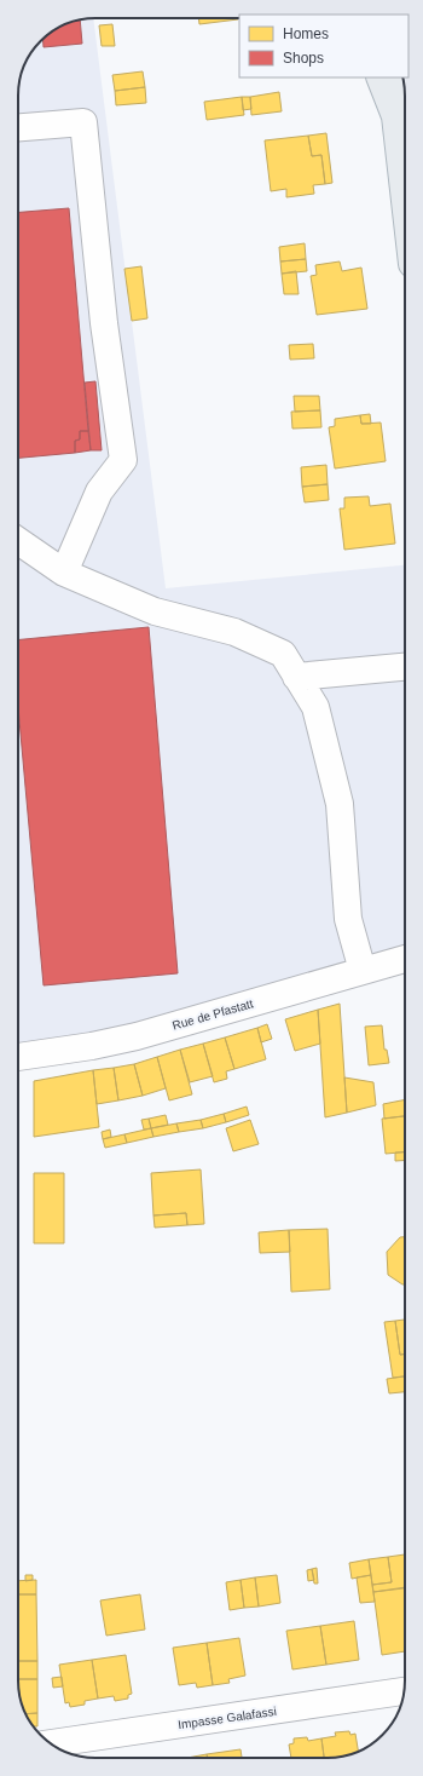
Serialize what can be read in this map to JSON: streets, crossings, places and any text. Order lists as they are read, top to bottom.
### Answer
{
  "streets": {
    "street": ["Rue de Pfastatt", "Impasse Galafassi"]
  },
  "legend": ["Homes", "Shops"]
}
